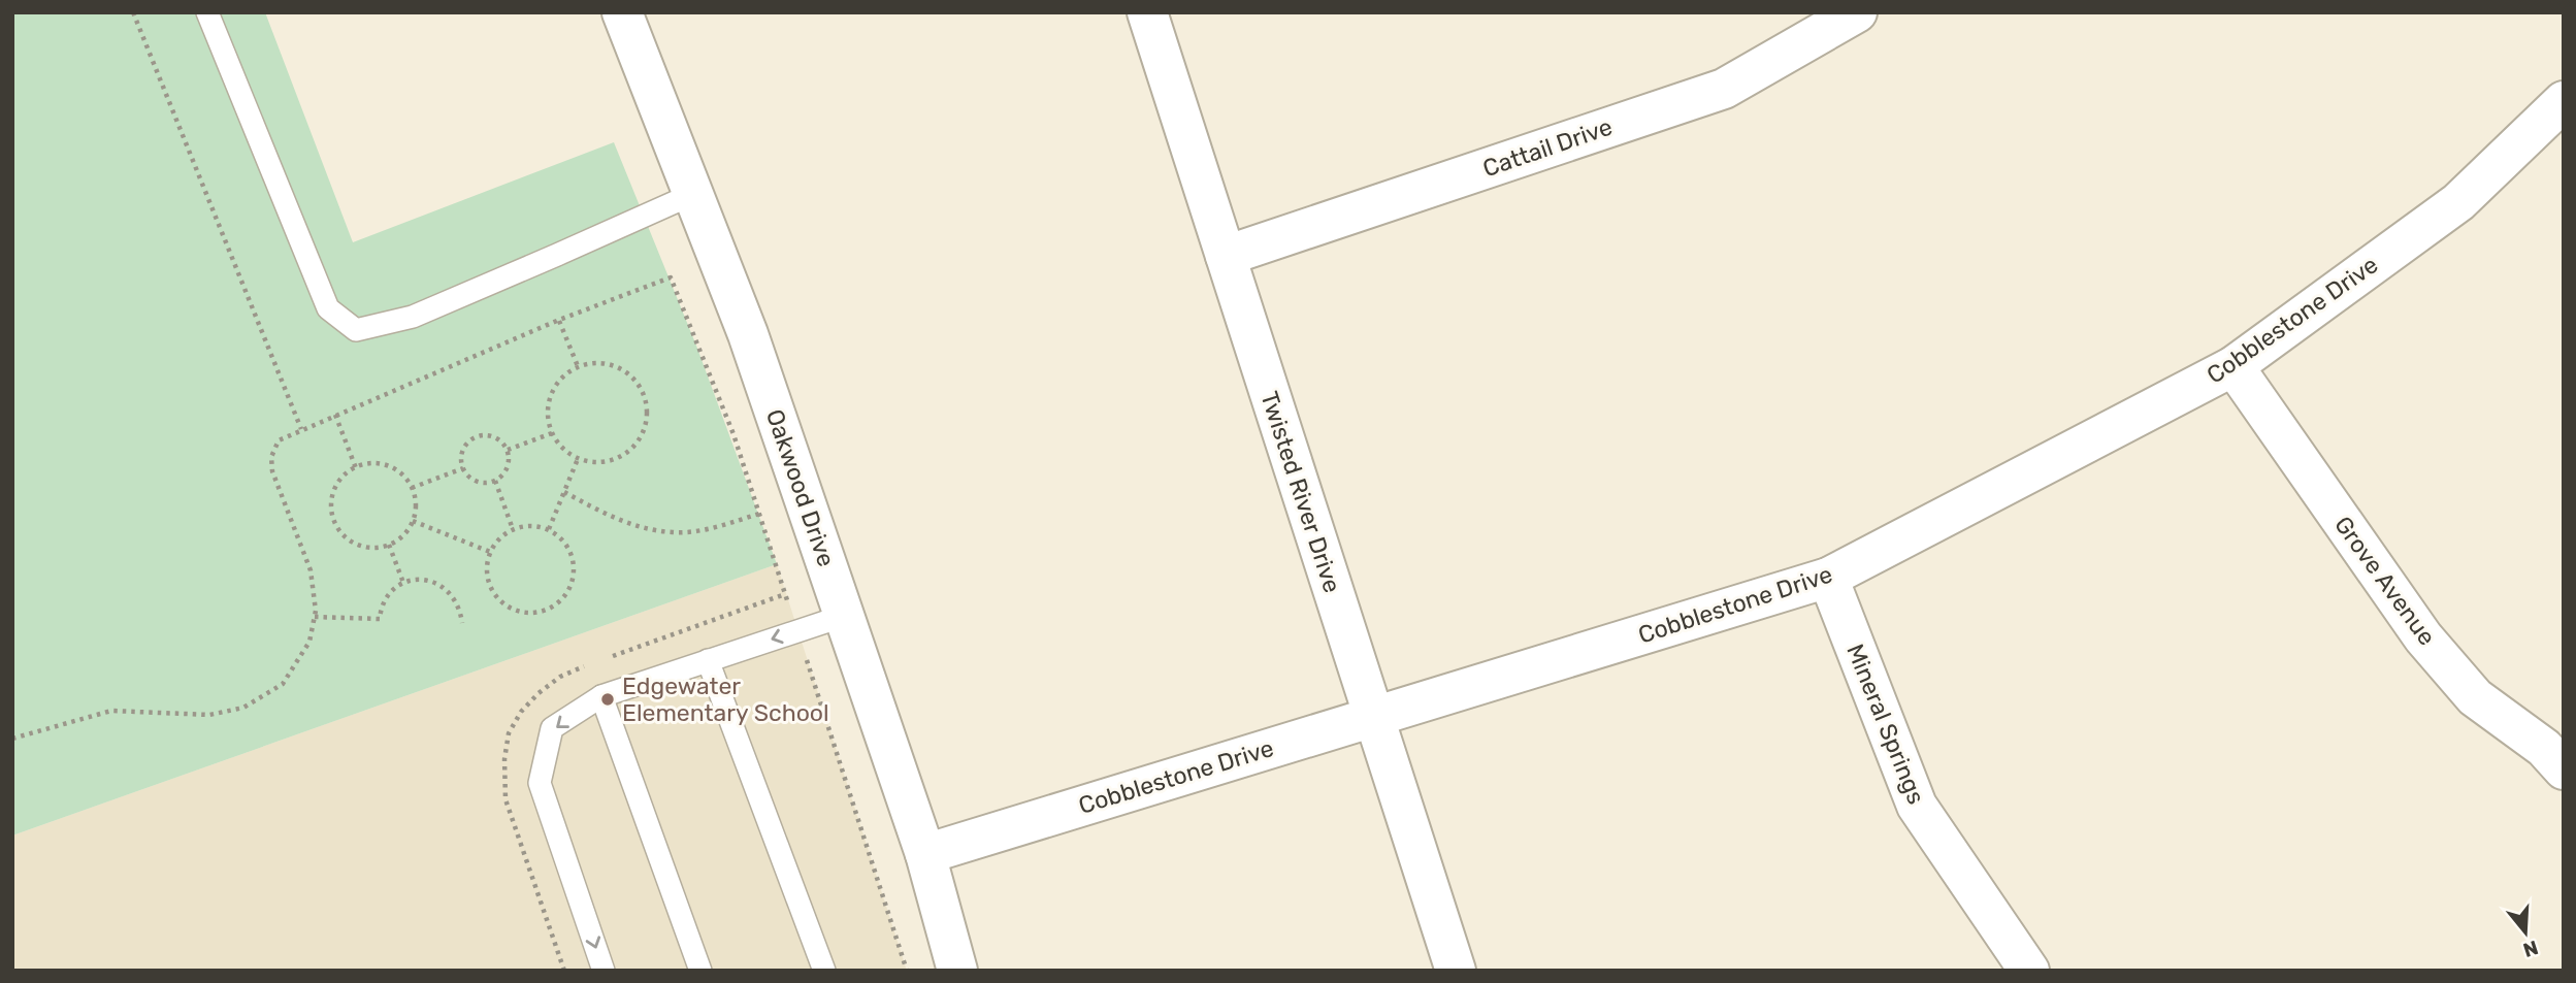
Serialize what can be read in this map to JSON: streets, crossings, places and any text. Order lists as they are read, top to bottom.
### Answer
{
  "streets": {
    "street": [
      "Cattail Drive",
      "Cobblestone Drive",
      "Oakwood Drive",
      "Twisted River Drive",
      "Grove Avenue",
      "Mineral Springs"
    ]
  },
  "crossings": [
    ["Cattail Drive", "Twisted River Drive"],
    ["Cobblestone Drive", "Oakwood Drive"],
    ["Cobblestone Drive", "Twisted River Drive"],
    ["Cobblestone Drive", "Grove Avenue"],
    ["Cobblestone Drive", "Mineral Springs"]
  ],
  "places": ["Edgewater Elementary School"],
  "north": "bottom"
}
